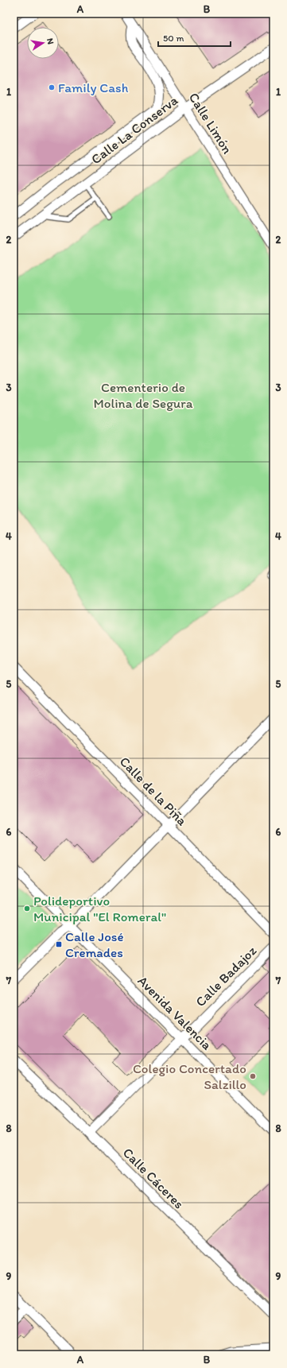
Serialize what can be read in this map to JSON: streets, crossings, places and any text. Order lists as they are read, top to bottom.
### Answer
{
  "streets": {
    "street": [
      "Calle Limón",
      "Calle La Conserva",
      "Calle de la Piña",
      "Calle Badajoz",
      "Avenida Valencia",
      "Calle Cáceres"
    ]
  },
  "crossings": [
    ["Calle Limón", "Calle La Conserva"],
    ["Calle Badajoz", "Avenida Valencia"],
    ["Calle Badajoz", "Calle Cáceres"]
  ],
  "parks": ["Cementerio de Molina de Segura"],
  "places": {
    "other": ["Family Cash", "Polideportivo Municipal \"El Romeral\"", "Colegio Concertado Salzillo"],
    "transit": ["Calle José Cremades"]
  },
  "scale_bar": "50 m",
  "north": "right",
  "grid": {
    "columns": ["A", "B"],
    "rows": [
      "1",
      "2",
      "3",
      "4",
      "5",
      "6",
      "7",
      "8",
      "9"
    ]
  }
}
